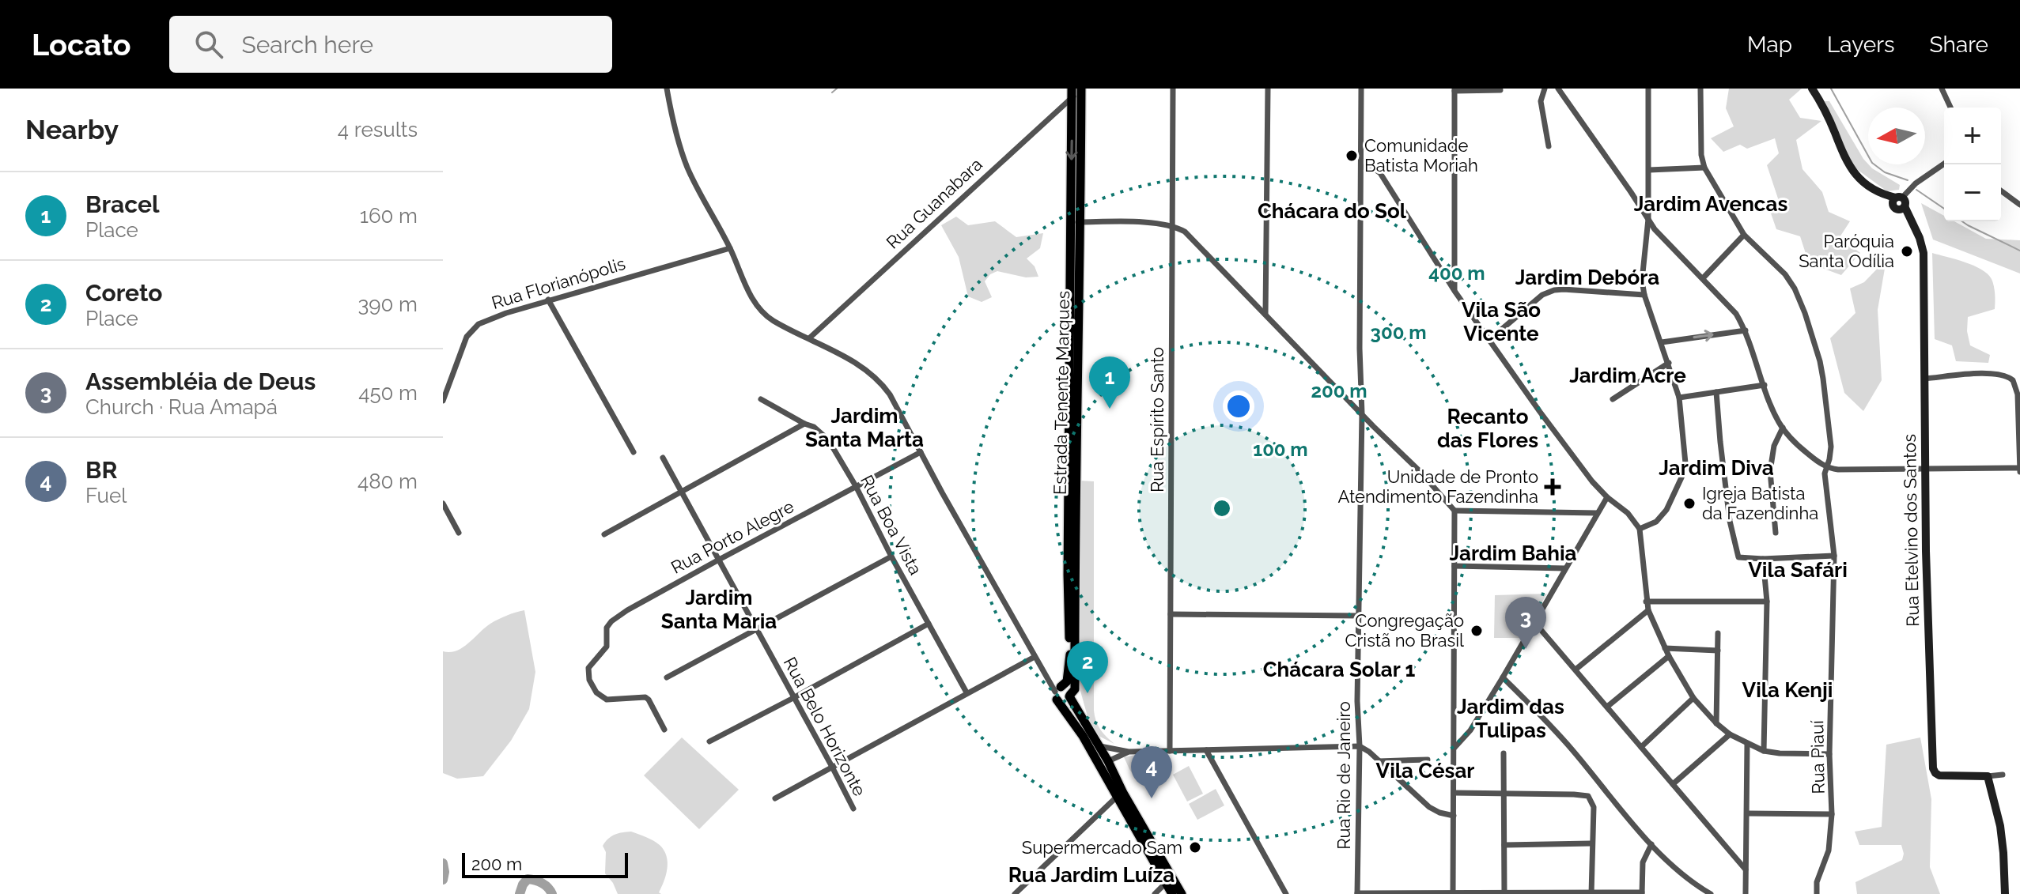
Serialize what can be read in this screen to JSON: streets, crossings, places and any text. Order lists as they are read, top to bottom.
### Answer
{
  "streets": {
    "main road": ["Estrada Tenente Marques"],
    "street": [
      "Rua Guanabara",
      "Rua Florianópolis",
      "Rua Espírito Santo",
      "Rua Boa Vista",
      "Rua Etelvino dos Santos",
      "Rua Porto Alegre",
      "Rua Belo Horizonte",
      "Rua Piauí",
      "Rua Rio de Janeiro"
    ]
  },
  "crossings": [
    ["Rua Guanabara", "Estrada Tenente Marques"],
    ["Rua Boa Vista", "Rua Porto Alegre"],
    ["Rua Porto Alegre", "Rua Belo Horizonte"]
  ],
  "districts": [
    "Jardim Avencas",
    "Chácara do Sol",
    "Jardim Debóra",
    "Vila São Vicente",
    "Jardim Acre",
    "Jardim Santa Marta",
    "Recanto das Flores",
    "Jardim Diva",
    "Jardim Bahia",
    "Vila Safári",
    "Jardim Santa Maria",
    "Chácara Solar 1",
    "Vila Kenji",
    "Jardim das Tulipas",
    "Vila César",
    "Rua Jardim Luíza"
  ],
  "places": {
    "other": [
      "Comunidade Batista Moriah",
      "Paróquia Santa Odília",
      "Igreja Batista da Fazendinha",
      "Congregação Cristã no Brasil",
      "Supermercado Sam"
    ],
    "health": ["Unidade de Pronto Atendimento Fazendinha"]
  },
  "scale_bar": "200 m",
  "north": "left",
  "page": {
    "header": "Locato",
    "search": "Search here",
    "nav": ["Map", "Layers", "Share"],
    "heading": ["Nearby", "4 results"],
    "map_buttons": ["+", "−"],
    "list": [
      {
        "mark": "1",
        "name": "Bracel",
        "note": "Place",
        "value": "160 m"
      },
      {
        "mark": "2",
        "name": "Coreto",
        "note": "Place",
        "value": "390 m"
      },
      {
        "mark": "3",
        "name": "Assembléia de Deus",
        "note": "Church · Rua Amapá",
        "value": "450 m"
      },
      {
        "mark": "4",
        "name": "BR",
        "note": "Fuel",
        "value": "480 m"
      }
    ],
    "pins": [
      "1",
      "3",
      "2",
      "4"
    ],
    "scale": "200 m"
  },
  "rings": [
    "400 m",
    "300 m",
    "200 m",
    "100 m"
  ]
}
